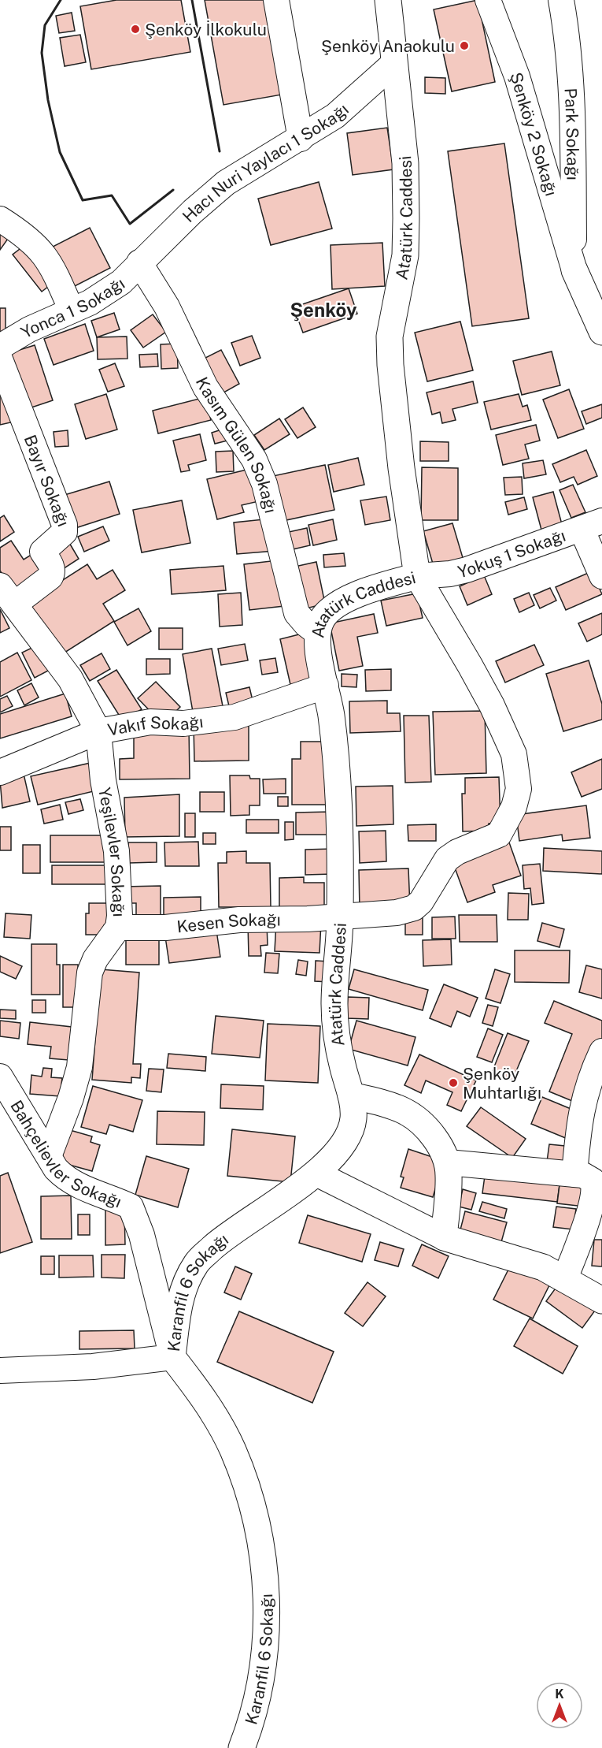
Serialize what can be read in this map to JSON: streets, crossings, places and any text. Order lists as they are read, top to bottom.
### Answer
{
  "streets": {
    "street": [
      "Şenköy 2 Sokağı",
      "Park Sokağı",
      "Hacı Nuri Yaylacı 1 Sokağı",
      "Atatürk Caddesi",
      "Yonca 1 Sokağı",
      "Kasım Gülen Sokağı",
      "Bayır Sokağı",
      "Yokuş 1 Sokağı",
      "Vakıf Sokağı",
      "Yeşilevler Sokağı",
      "Kesen Sokağı",
      "Bahçelievler Sokağı",
      "Karanfil 6 Sokağı"
    ]
  },
  "crossings": [
    ["Şenköy 2 Sokağı", "Park Sokağı"],
    ["Hacı Nuri Yaylacı 1 Sokağı", "Atatürk Caddesi"],
    ["Hacı Nuri Yaylacı 1 Sokağı", "Yonca 1 Sokağı"],
    ["Hacı Nuri Yaylacı 1 Sokağı", "Kasım Gülen Sokağı"],
    ["Atatürk Caddesi", "Kasım Gülen Sokağı"],
    ["Atatürk Caddesi", "Yokuş 1 Sokağı"],
    ["Atatürk Caddesi", "Vakıf Sokağı"],
    ["Atatürk Caddesi", "Kesen Sokağı"],
    ["Atatürk Caddesi", "Karanfil 6 Sokağı"],
    ["Yonca 1 Sokağı", "Kasım Gülen Sokağı"],
    ["Bayır Sokağı", "Vakıf Sokağı"],
    ["Yokuş 1 Sokağı", "Kesen Sokağı"],
    ["Vakıf Sokağı", "Yeşilevler Sokağı"],
    ["Yeşilevler Sokağı", "Kesen Sokağı"],
    ["Yeşilevler Sokağı", "Bahçelievler Sokağı"],
    ["Bahçelievler Sokağı", "Karanfil 6 Sokağı"]
  ],
  "districts": ["Şenköy"],
  "places": ["Şenköy İlkokulu", "Şenköy Anaokulu", "Şenköy Muhtarlığı"],
  "north": "top"
}
